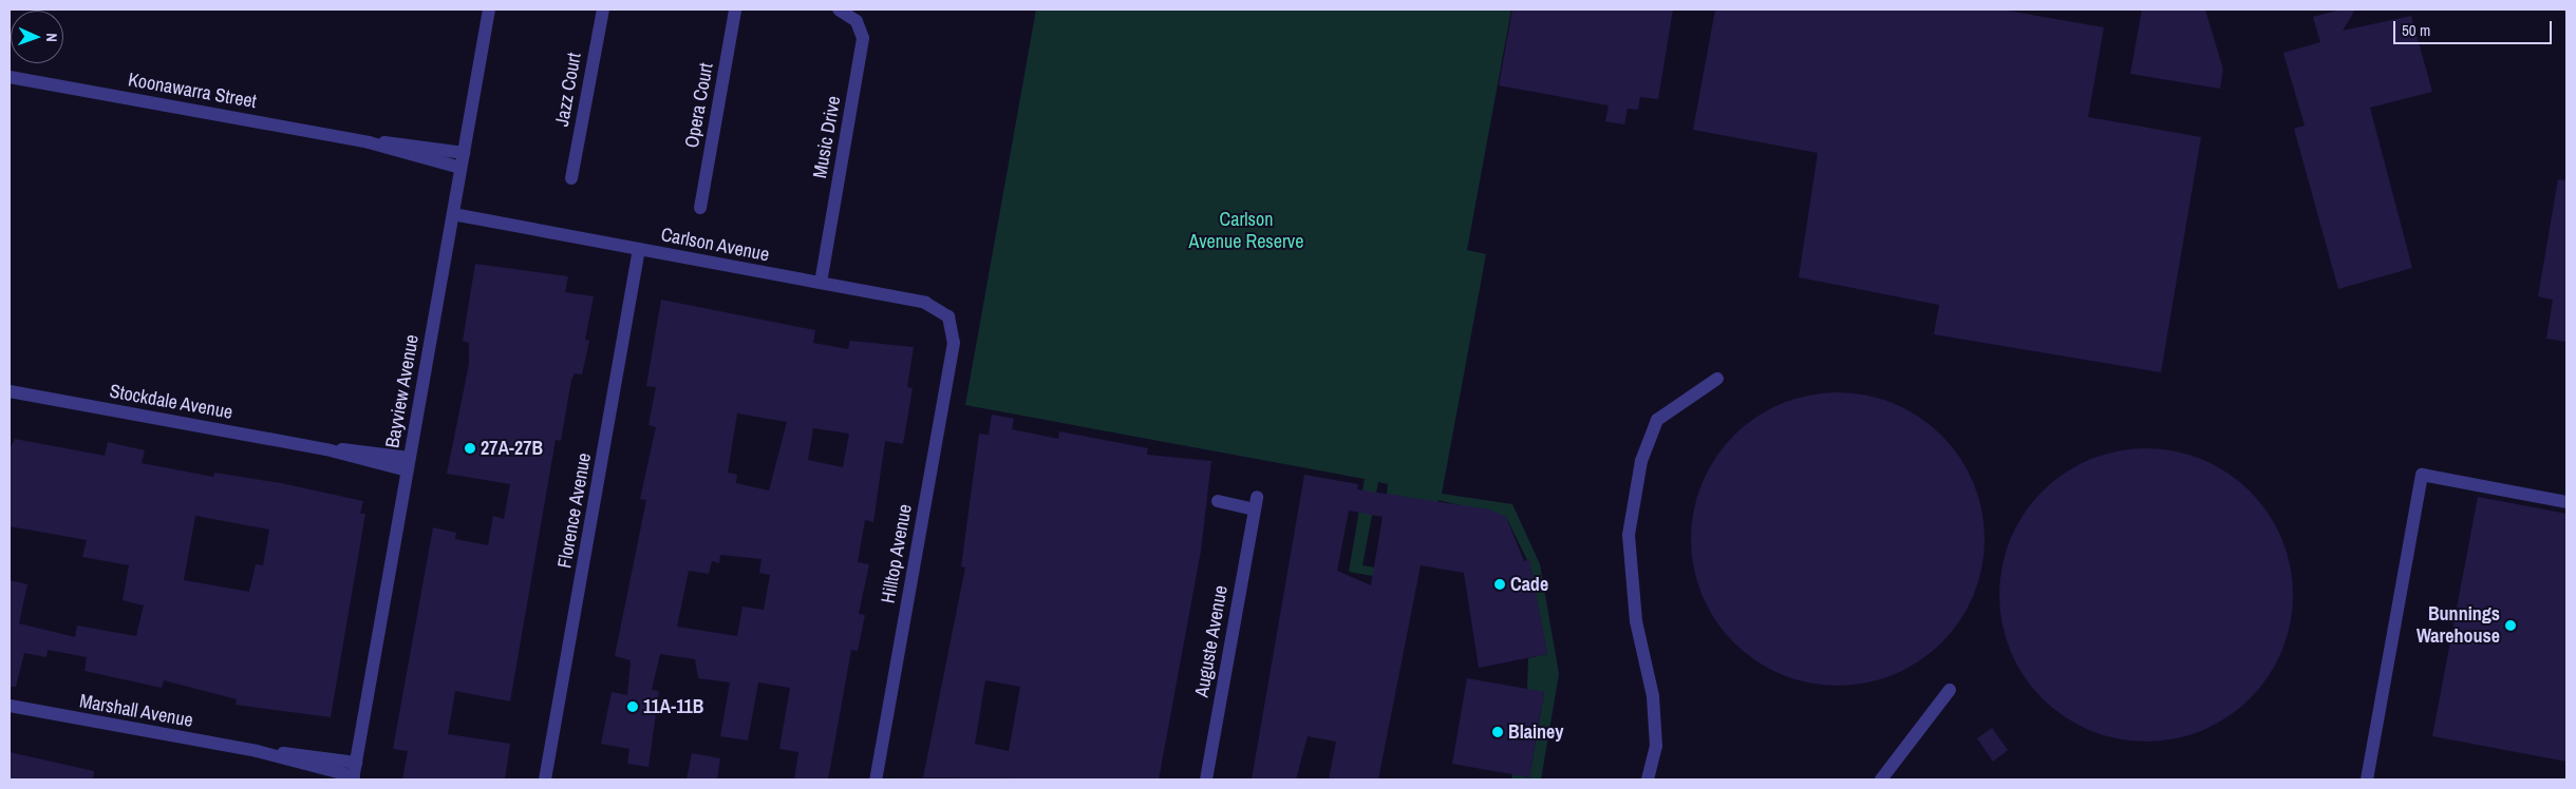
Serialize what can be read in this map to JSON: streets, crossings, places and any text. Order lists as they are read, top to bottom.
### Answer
{
  "streets": {
    "street": [
      "Jazz Court",
      "Koonawarra Street",
      "Opera Court",
      "Music Drive",
      "Carlson Avenue",
      "Bayview Avenue",
      "Stockdale Avenue",
      "Florence Avenue",
      "Hilltop Avenue",
      "Auguste Avenue",
      "Marshall Avenue"
    ]
  },
  "crossings": [
    ["Koonawarra Street", "Bayview Avenue"],
    ["Music Drive", "Carlson Avenue"],
    ["Carlson Avenue", "Bayview Avenue"],
    ["Carlson Avenue", "Florence Avenue"],
    ["Carlson Avenue", "Hilltop Avenue"],
    ["Bayview Avenue", "Stockdale Avenue"],
    ["Bayview Avenue", "Marshall Avenue"]
  ],
  "parks": ["Carlson Avenue Reserve"],
  "places": [
    "27A-27B",
    "Cade",
    "Bunnings Warehouse",
    "11A-11B",
    "Blainey"
  ],
  "scale_bar": "50 m",
  "north": "right"
}
